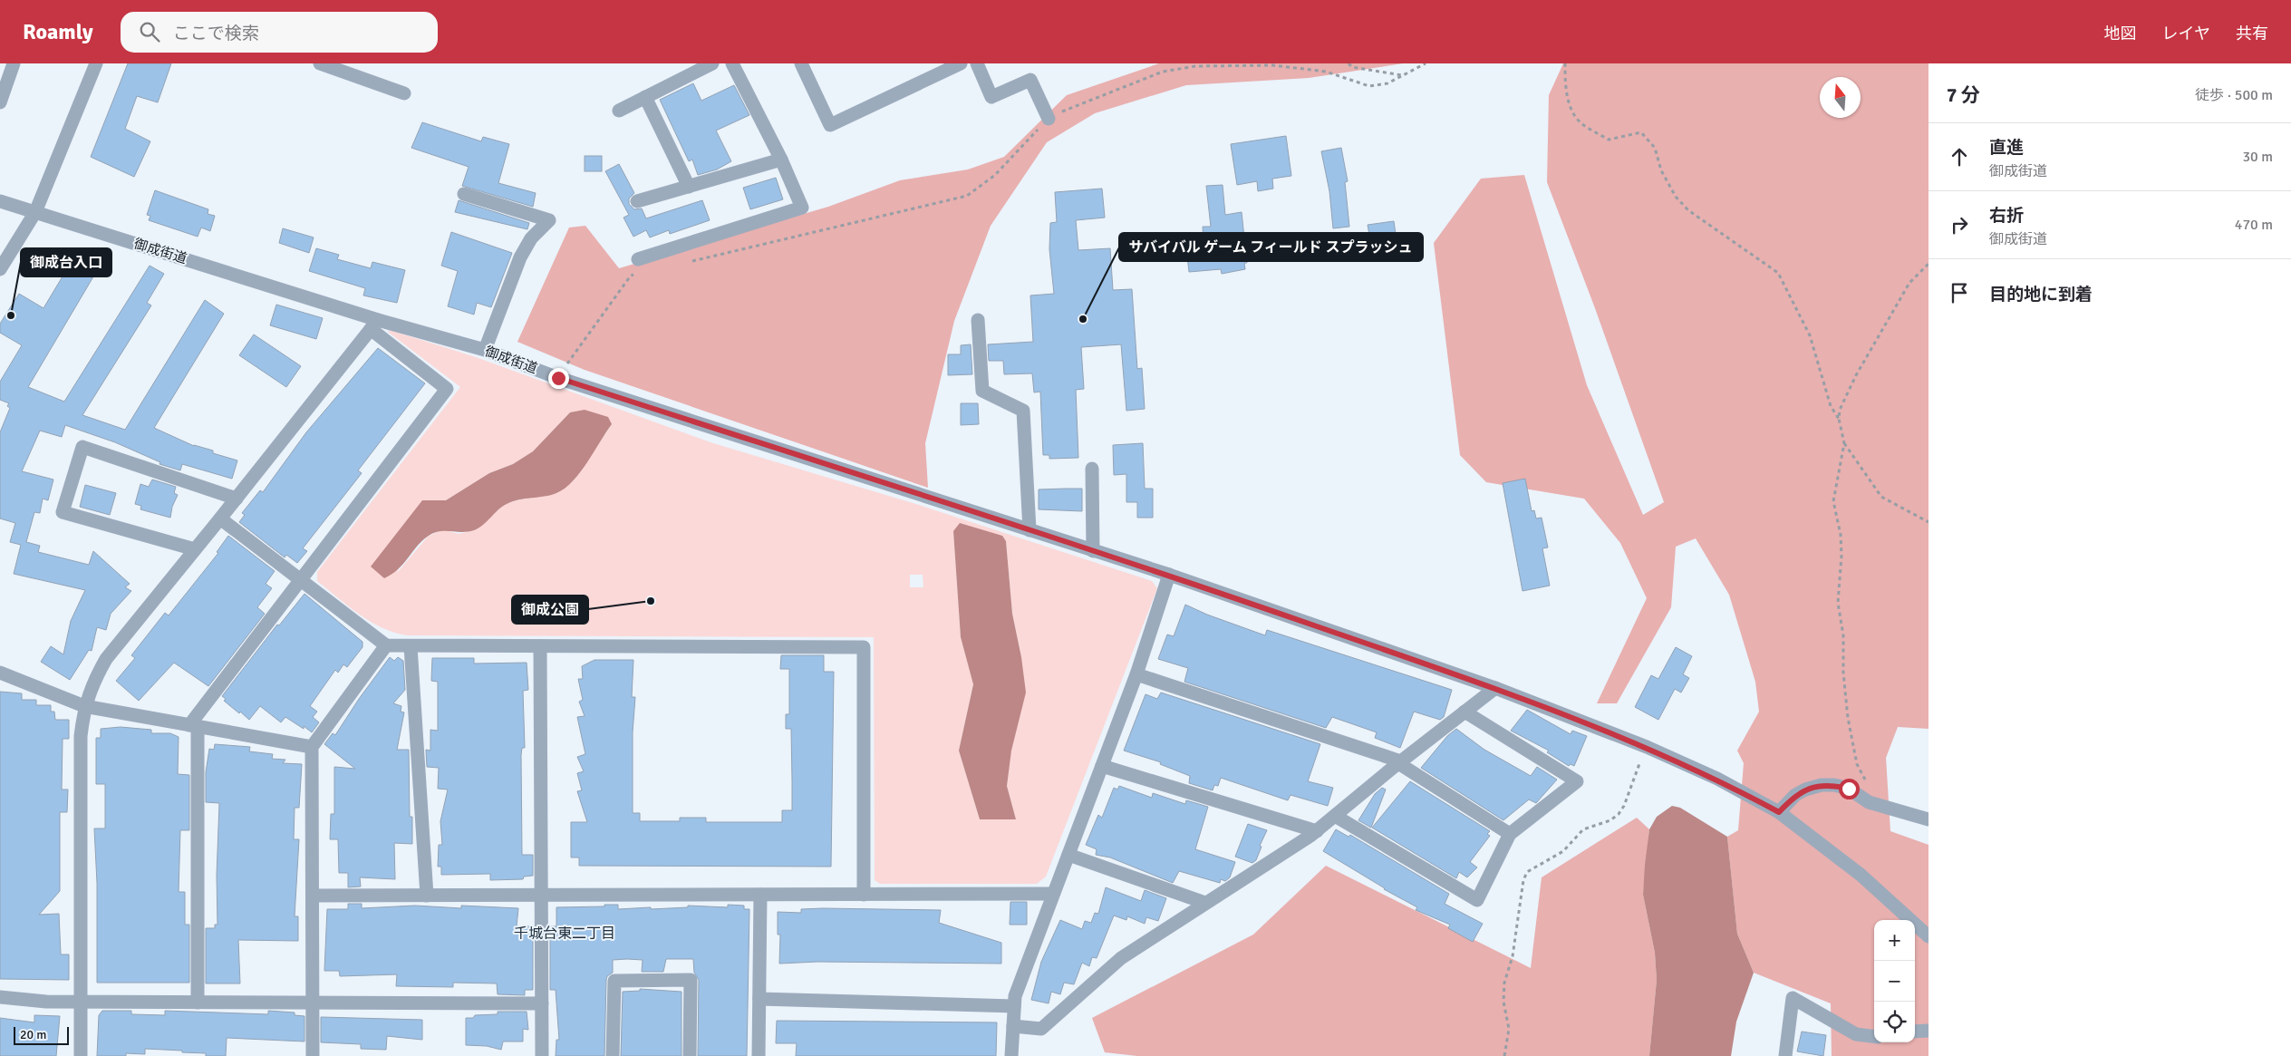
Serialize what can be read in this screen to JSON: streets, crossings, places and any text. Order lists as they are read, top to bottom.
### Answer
{
  "streets": {
    "street": ["御成街道"]
  },
  "districts": ["千城台東二丁目"],
  "places": ["御成台入口", "サバイバル ゲーム フィールド スプラッシュ", "御成公園"],
  "scale_bar": "20 m",
  "north": "top",
  "page": {
    "header": "Roamly",
    "search": "ここで検索",
    "nav": ["地図", "レイヤ", "共有"],
    "heading": ["7 分", "徒歩 · 500 m"],
    "list": [
      ["直進", "御成街道", "30 m"],
      ["右折", "御成街道", "470 m"],
      "目的地に到着"
    ],
    "map_buttons": ["+", "−"],
    "scale": "20 m"
  }
}
